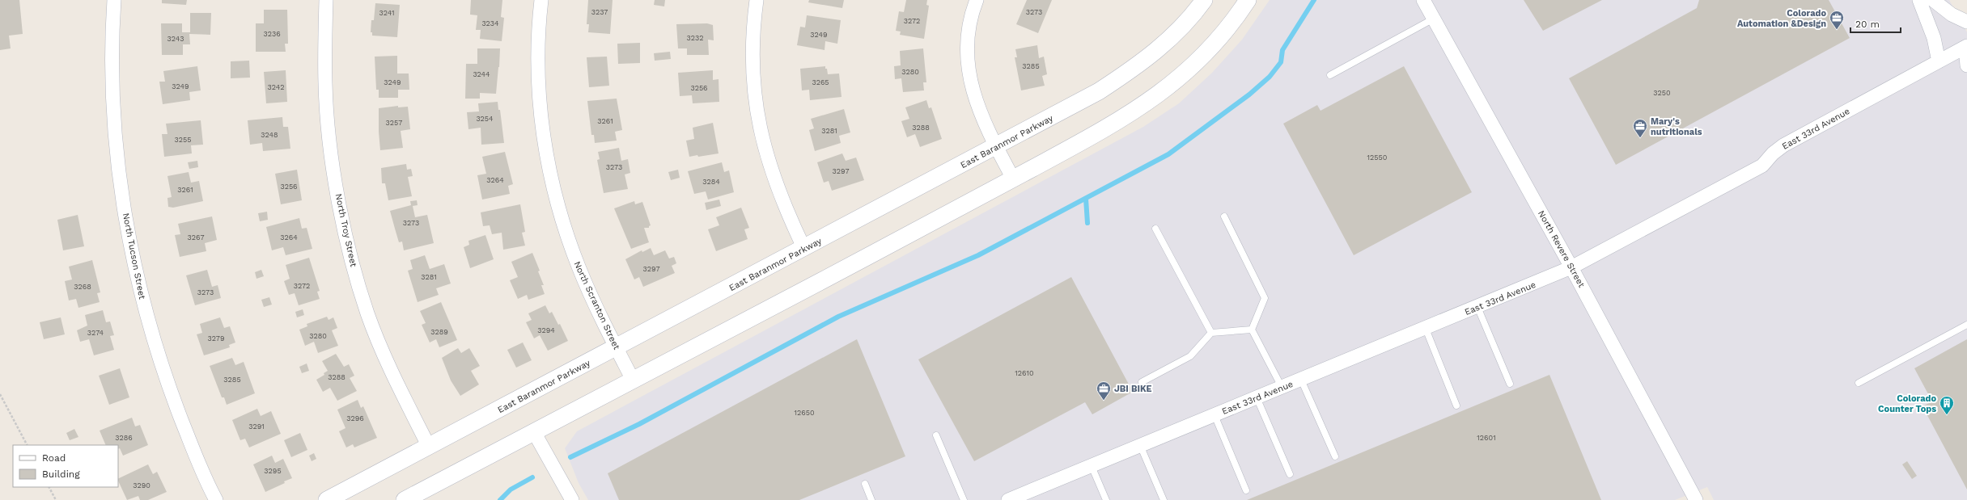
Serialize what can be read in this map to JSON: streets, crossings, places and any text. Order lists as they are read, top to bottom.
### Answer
{
  "streets": {
    "street": [
      "East 33rd Avenue",
      "East Baranmor Parkway",
      "North Troy Street",
      "North Revere Street",
      "North Tucson Street",
      "North Scranton Street"
    ]
  },
  "crossings": [
    ["East 33rd Avenue", "North Revere Street"],
    ["East Baranmor Parkway", "North Troy Street"],
    ["East Baranmor Parkway", "North Scranton Street"]
  ],
  "places": {
    "office": ["Colorado Automation &Design", "Mary's nutritionals", "JBI BIKE"],
    "building": ["Colorado Counter Tops"]
  },
  "house_numbers": [
    "3237",
    "3273",
    "3241",
    "3272",
    "3234",
    "3236",
    "3249",
    "3232",
    "3243",
    "3285",
    "3280",
    "3244",
    "3249",
    "3265",
    "3249",
    "3242",
    "3256",
    "3250",
    "3254",
    "3261",
    "3257",
    "3288",
    "3281",
    "3248",
    "3255",
    "12550",
    "3273",
    "3297",
    "3264",
    "3284",
    "3256",
    "3261",
    "3273",
    "3267",
    "3264",
    "3297",
    "3281",
    "3272",
    "3268",
    "3273",
    "3294",
    "3289",
    "3274",
    "3280",
    "3279",
    "12610",
    "3288",
    "3285",
    "12650",
    "3296",
    "3291",
    "3286",
    "12601",
    "3295",
    "3290"
  ],
  "legend": ["Road", "Building"],
  "scale_bar": "20 m"
}
